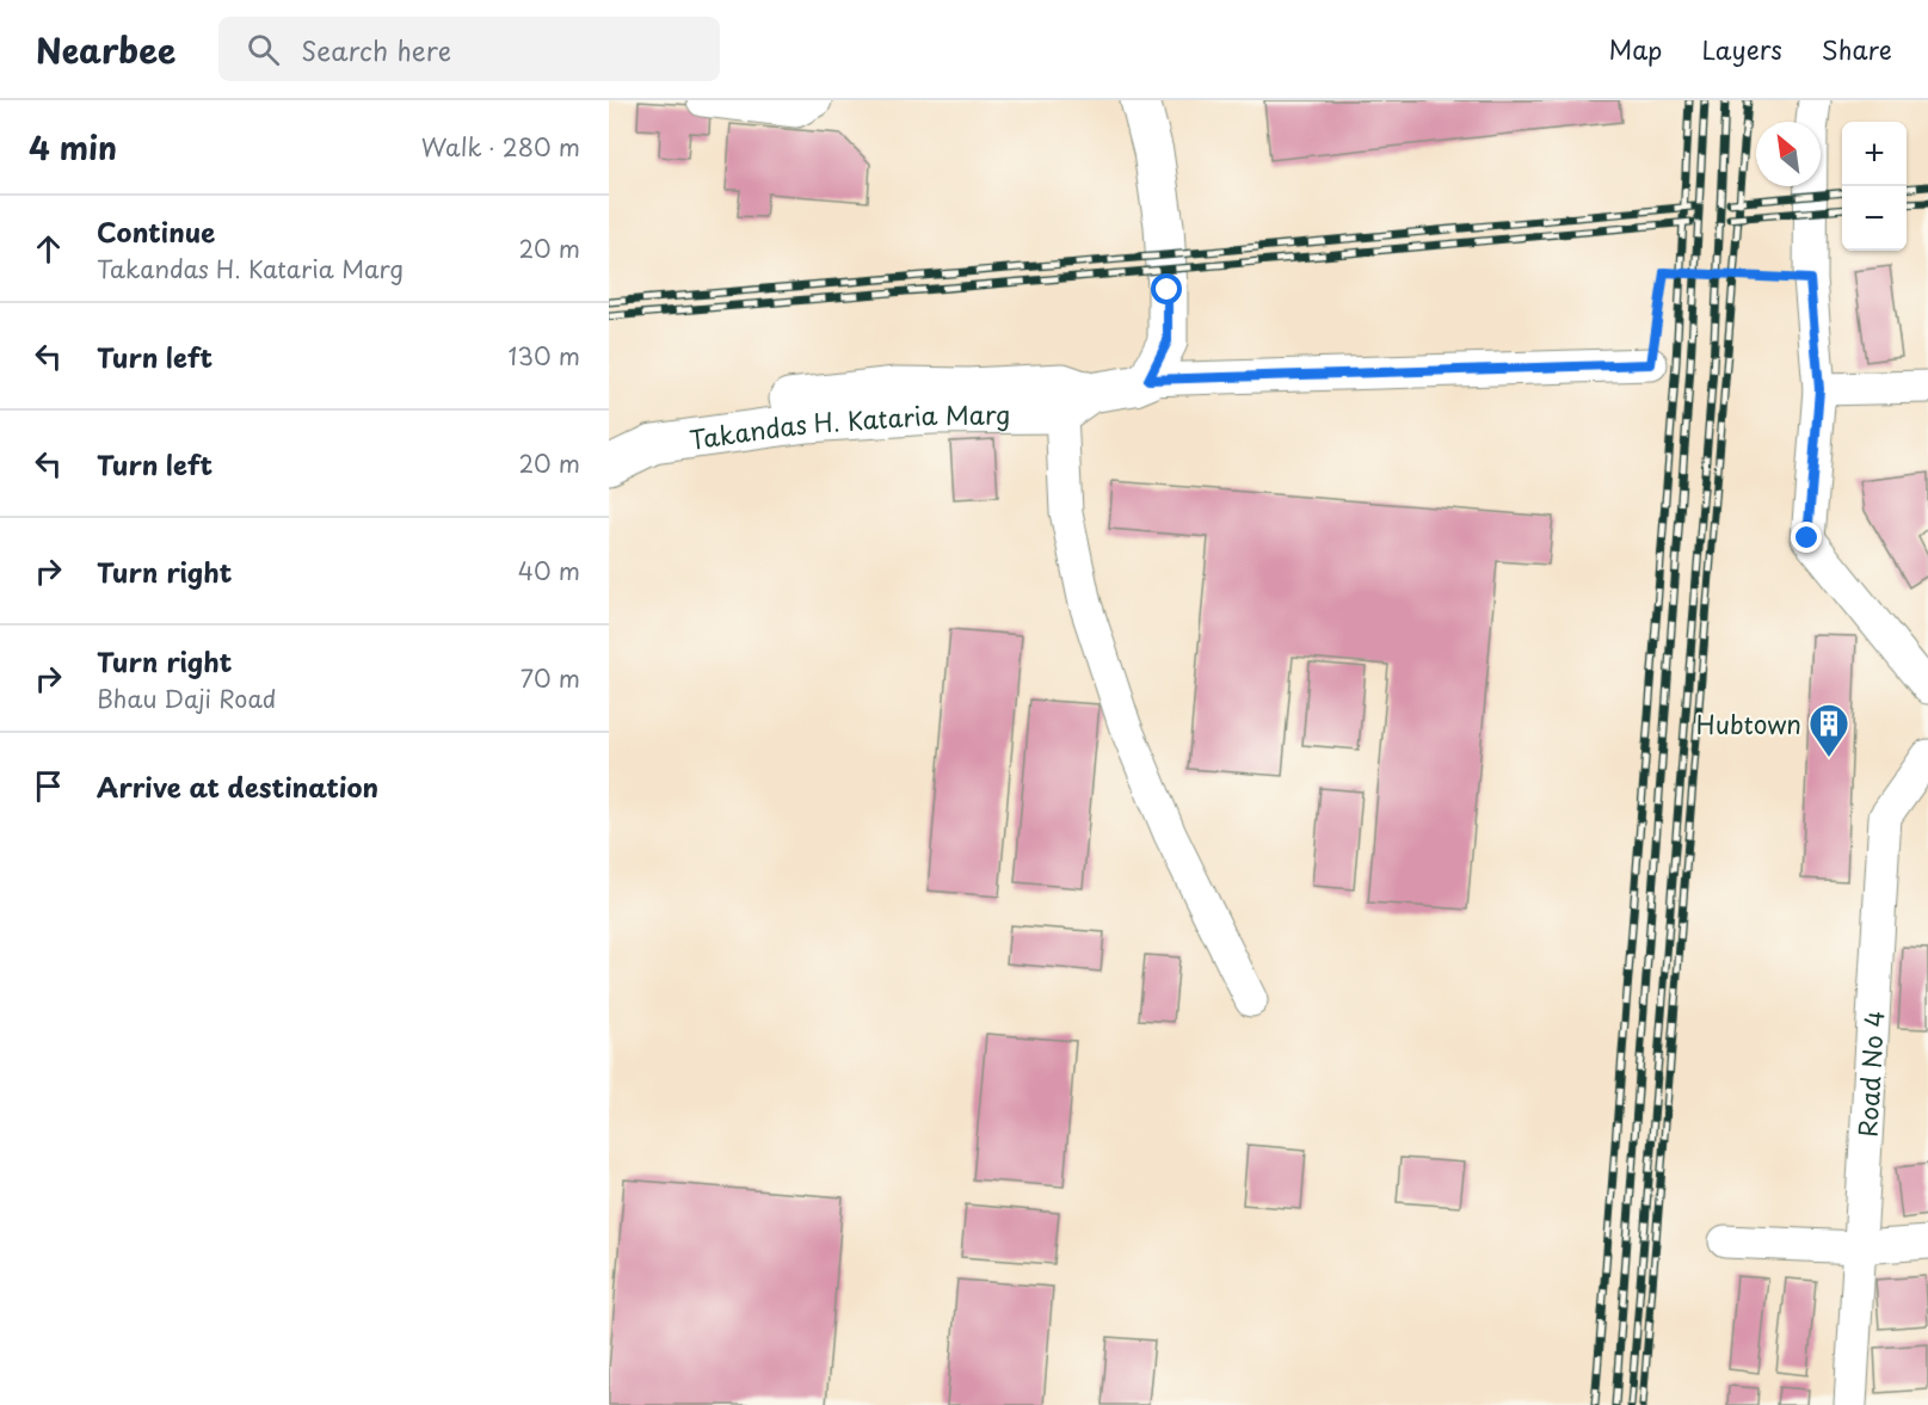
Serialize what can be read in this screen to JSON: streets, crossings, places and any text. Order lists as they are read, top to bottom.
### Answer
{
  "streets": {
    "main road": ["Takandas H. Kataria Marg"],
    "street": ["Road No 4"]
  },
  "places": {
    "building": ["Hubtown"]
  },
  "north": "top left",
  "page": {
    "header": "Nearbee",
    "search": "Search here",
    "nav": ["Map", "Layers", "Share"],
    "heading": ["4 min", "Walk · 280 m"],
    "map_buttons": ["+", "−"],
    "list": [
      ["Continue", "Takandas H. Kataria Marg", "20 m"],
      ["Turn left", "130 m"],
      ["Turn left", "20 m"],
      ["Turn right", "40 m"],
      ["Turn right", "Bhau Daji Road", "70 m"],
      "Arrive at destination"
    ]
  }
}
